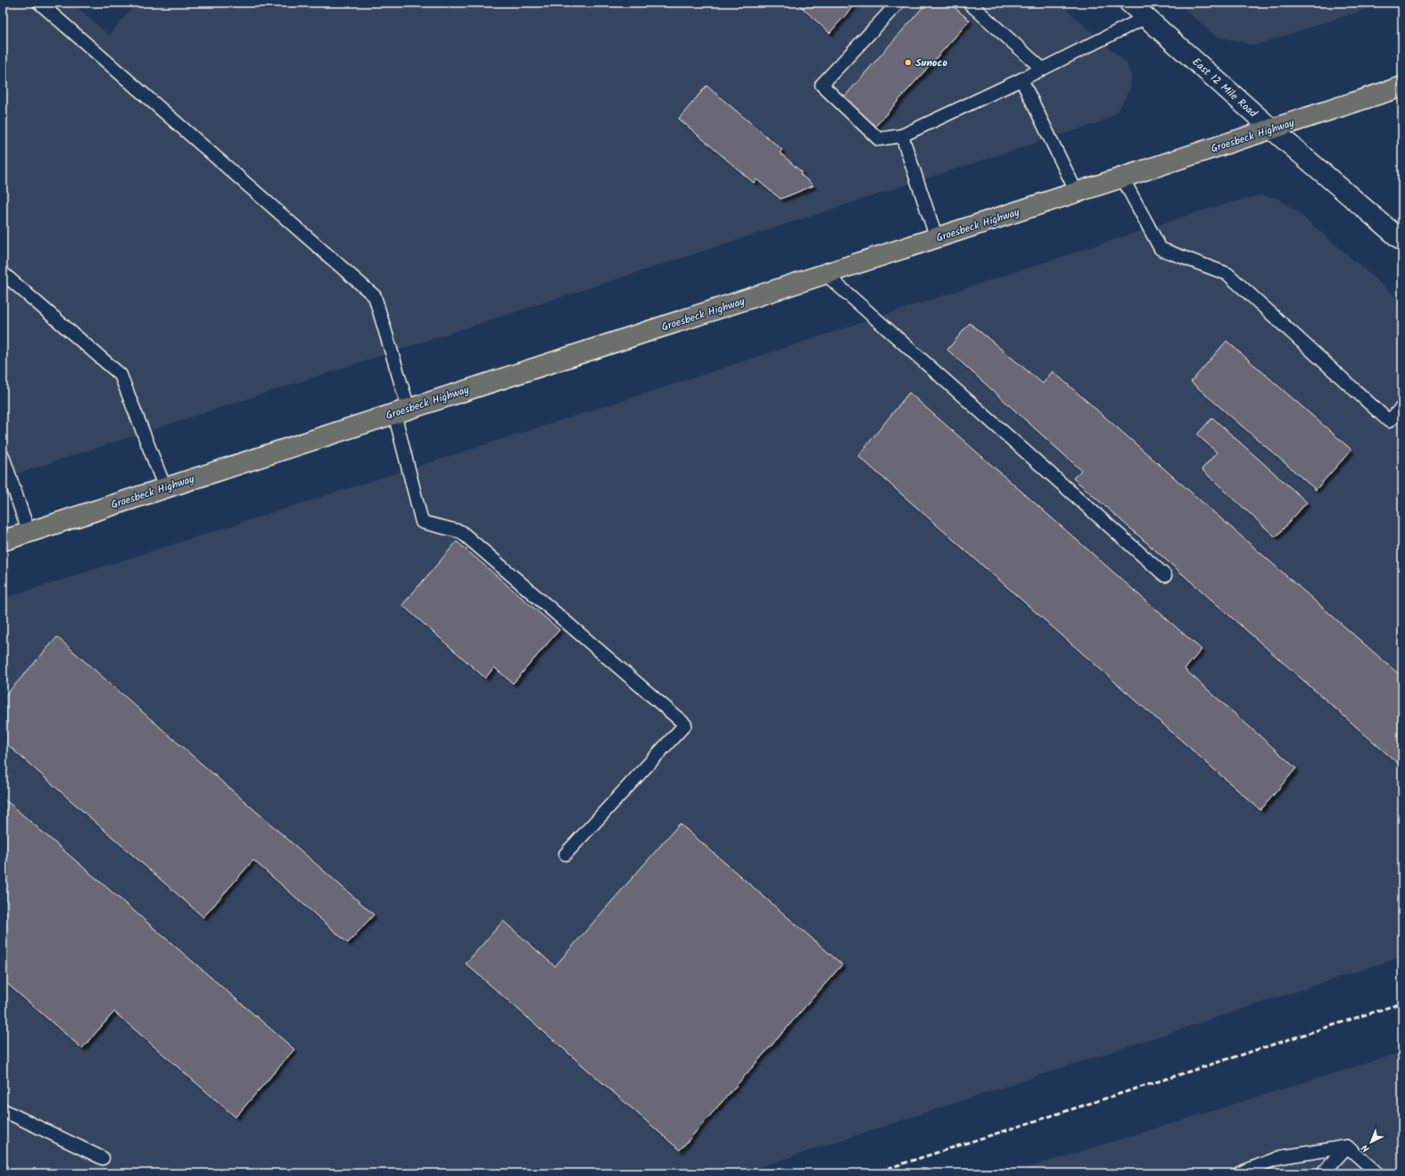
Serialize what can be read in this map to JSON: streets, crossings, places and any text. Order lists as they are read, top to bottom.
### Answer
{
  "streets": {
    "main road": ["East 12 Mile Road", "Groesbeck Highway"]
  },
  "crossings": [
    ["East 12 Mile Road", "Groesbeck Highway"]
  ],
  "places": ["Sunoco"],
  "north": "bottom left"
}
